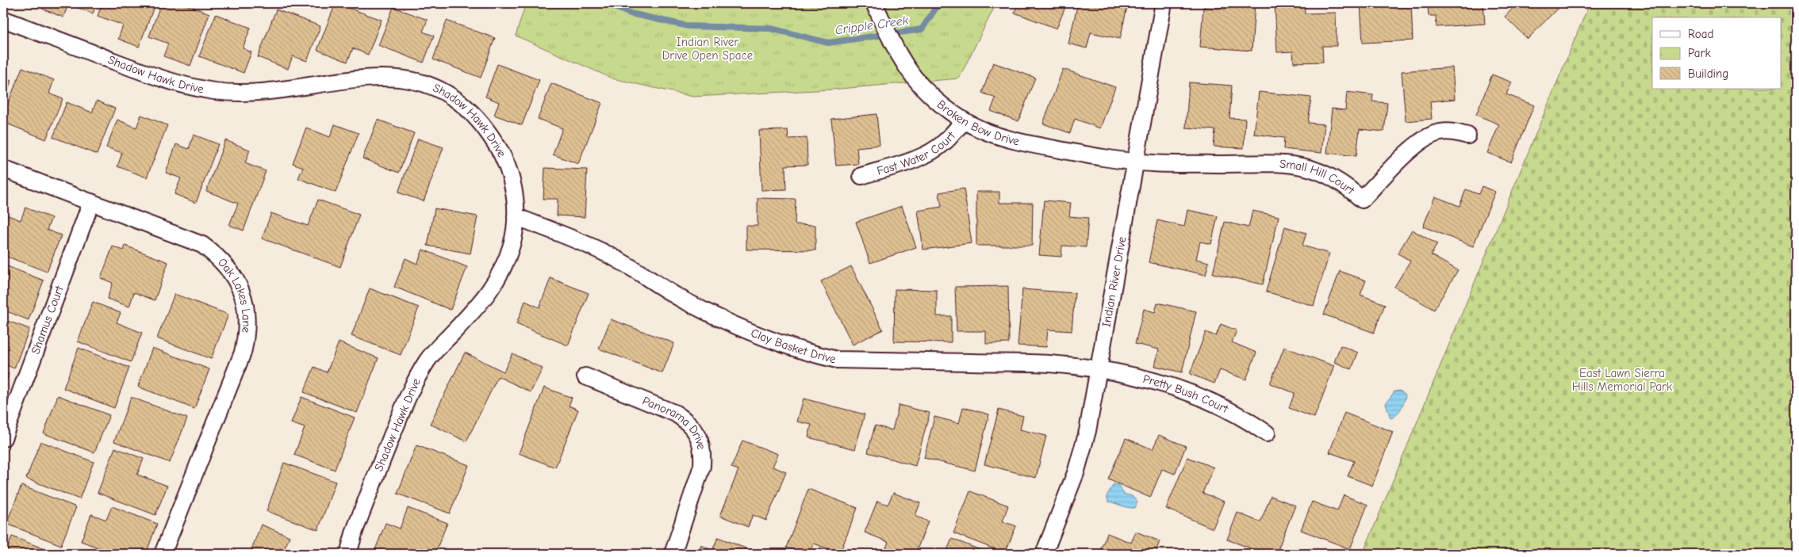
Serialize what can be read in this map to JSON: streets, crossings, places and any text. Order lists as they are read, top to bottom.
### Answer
{
  "streets": {
    "street": [
      "Shadow Hawk Drive",
      "Broken Bow Drive",
      "Fast Water Court",
      "Small Hill Court",
      "Indian River Drive",
      "Oak Lakes Lane",
      "Shamus Court",
      "Clay Basket Drive",
      "Pretty Bush Court",
      "Panorama Drive"
    ]
  },
  "crossings": [
    ["Shadow Hawk Drive", "Clay Basket Drive"],
    ["Broken Bow Drive", "Fast Water Court"],
    ["Broken Bow Drive", "Small Hill Court"],
    ["Broken Bow Drive", "Indian River Drive"],
    ["Small Hill Court", "Indian River Drive"],
    ["Indian River Drive", "Clay Basket Drive"],
    ["Indian River Drive", "Pretty Bush Court"],
    ["Oak Lakes Lane", "Shamus Court"],
    ["Clay Basket Drive", "Pretty Bush Court"]
  ],
  "water": ["Cripple Creek"],
  "parks": ["Indian River Drive Open Space", "East Lawn Sierra Hills Memorial Park"],
  "legend": ["Road", "Park", "Building"]
}
